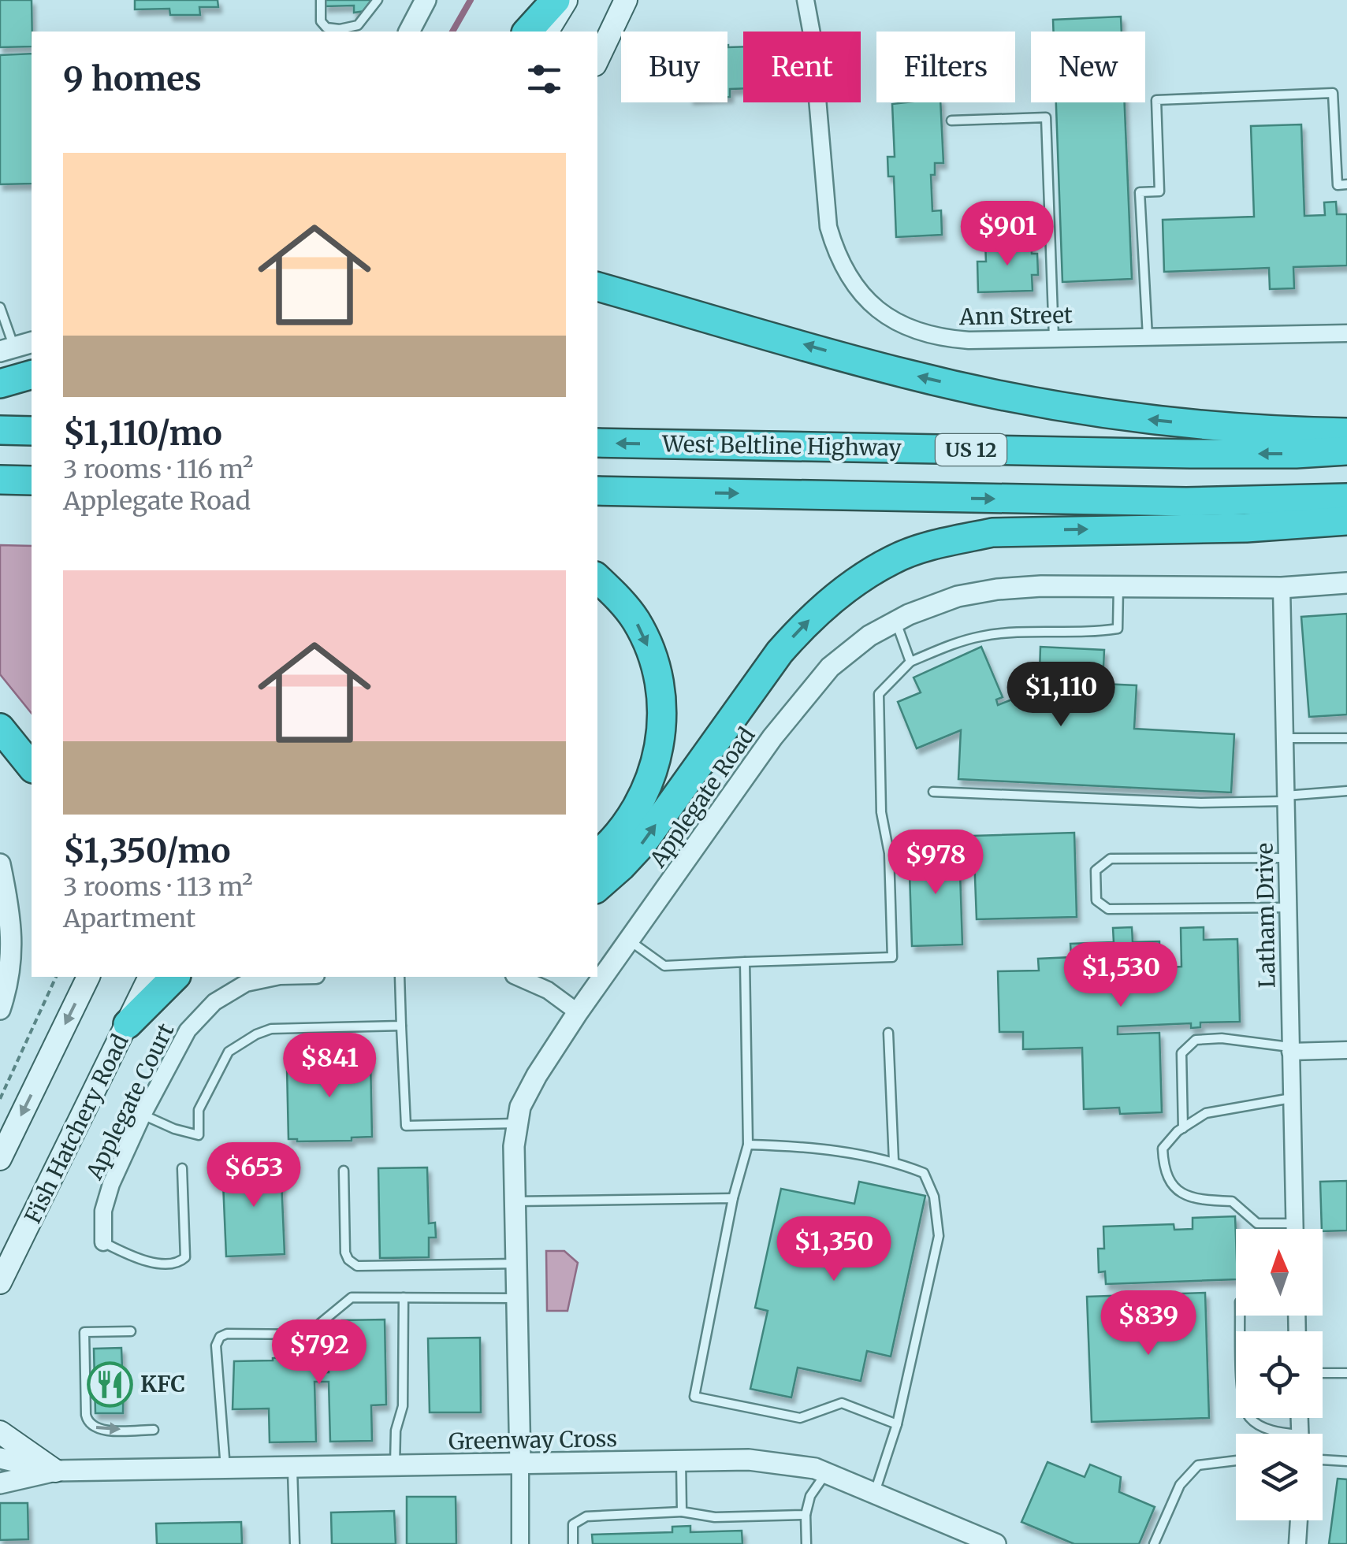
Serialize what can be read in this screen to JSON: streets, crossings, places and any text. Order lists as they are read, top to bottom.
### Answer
{
  "streets": {
    "highway": ["West Beltline Highway", "US 12"],
    "main road": ["Fish Hatchery Road"],
    "street": [
      "Ann Street",
      "Applegate Road",
      "Latham Drive",
      "Applegate Court",
      "Greenway Cross"
    ]
  },
  "crossings": [
    ["Applegate Road", "Latham Drive"],
    ["Applegate Road", "Greenway Cross"]
  ],
  "places": {
    "restaurant": ["KFC"]
  },
  "north": "top",
  "page": {
    "chip": [
      "Buy",
      "Rent",
      "Filters",
      "New"
    ],
    "heading": "9 homes",
    "list": [
      {
        "name": "$1,110/mo",
        "note": "3 rooms · 116 m² · Applegate Road"
      },
      {
        "name": "$1,350/mo",
        "note": "3 rooms · 113 m² · Apartment"
      }
    ],
    "price": [
      "$901",
      "$1,110",
      "$978",
      "$1,530",
      "$841",
      "$653",
      "$1,350",
      "$839",
      "$792"
    ]
  }
}
